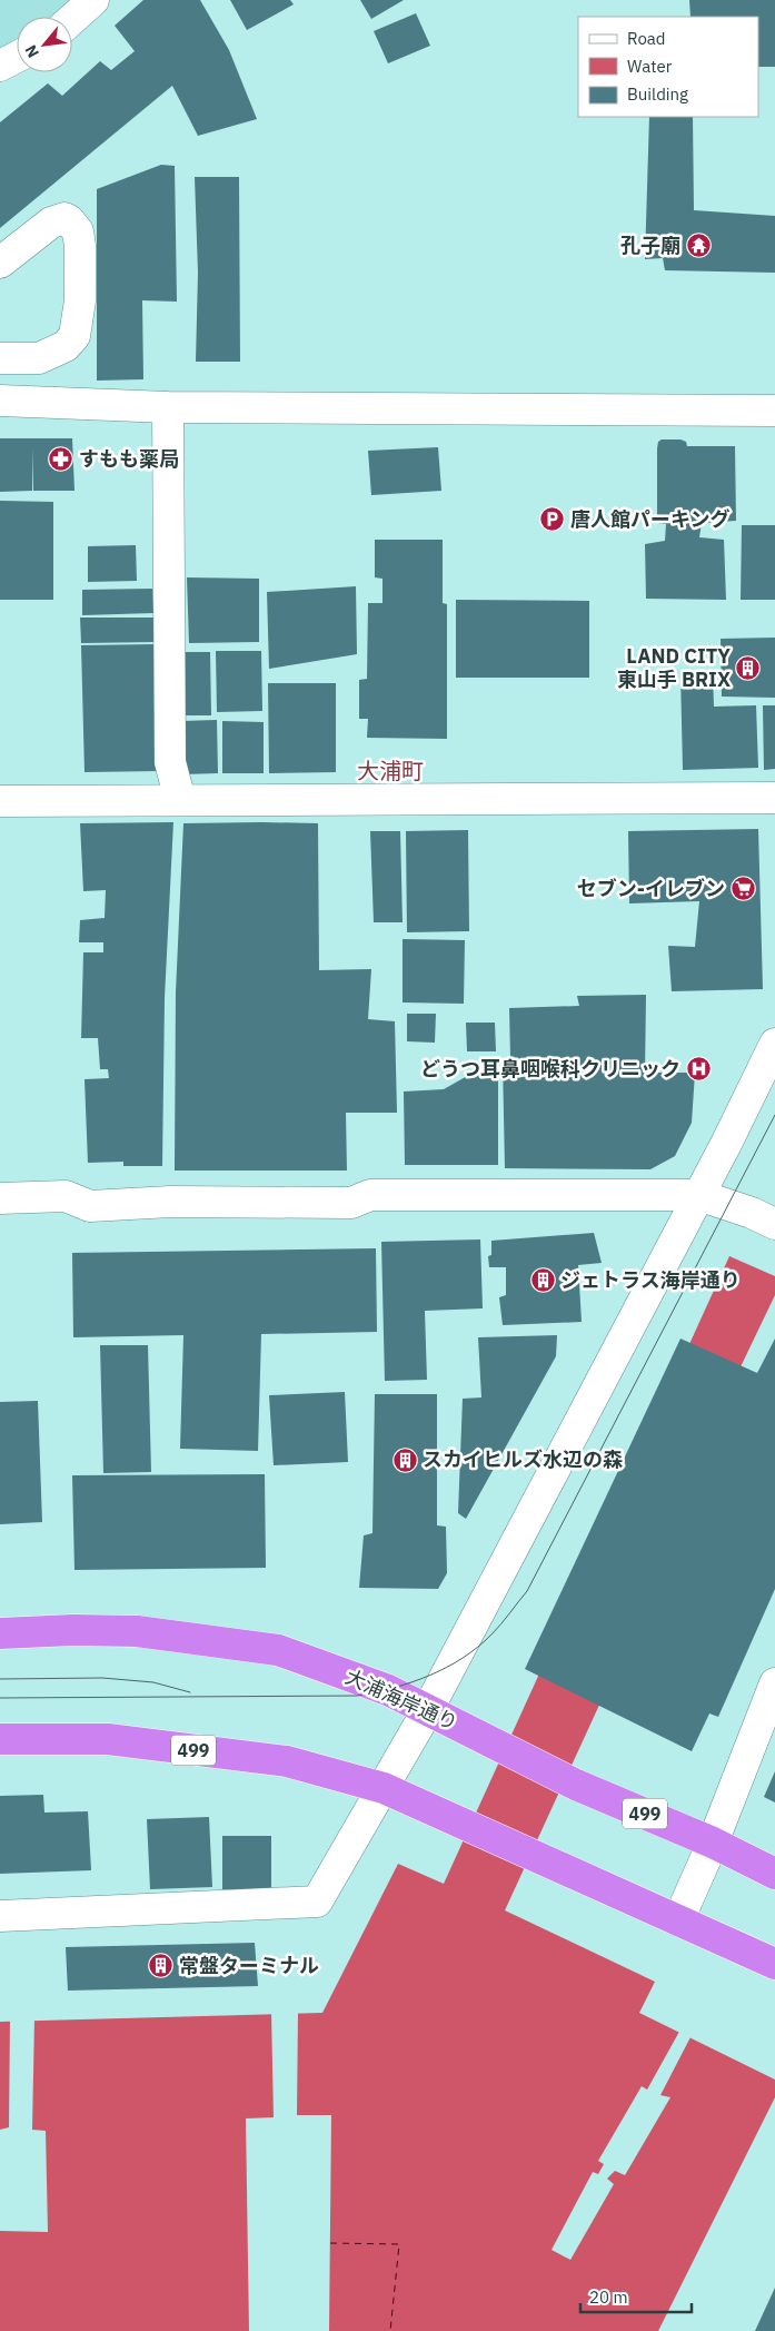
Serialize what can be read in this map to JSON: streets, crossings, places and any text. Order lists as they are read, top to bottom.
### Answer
{
  "streets": {
    "highway": ["大浦海岸通り", "499"]
  },
  "districts": ["大浦町"],
  "places": {
    "temple": ["孔子廟"],
    "pharmacy": ["すもも薬局"],
    "parking": ["唐人館パーキング"],
    "building": [
      "LAND CITY 東山手 BRIX",
      "ジェトラス海岸通り",
      "スカイヒルズ水辺の森",
      "常盤ターミナル"
    ],
    "supermarket": ["セブン-イレブン"],
    "hospital": ["どうつ耳鼻咽喉科クリニック"]
  },
  "legend": ["Road", "Water", "Building"],
  "scale_bar": "20 m",
  "north": "bottom left"
}
